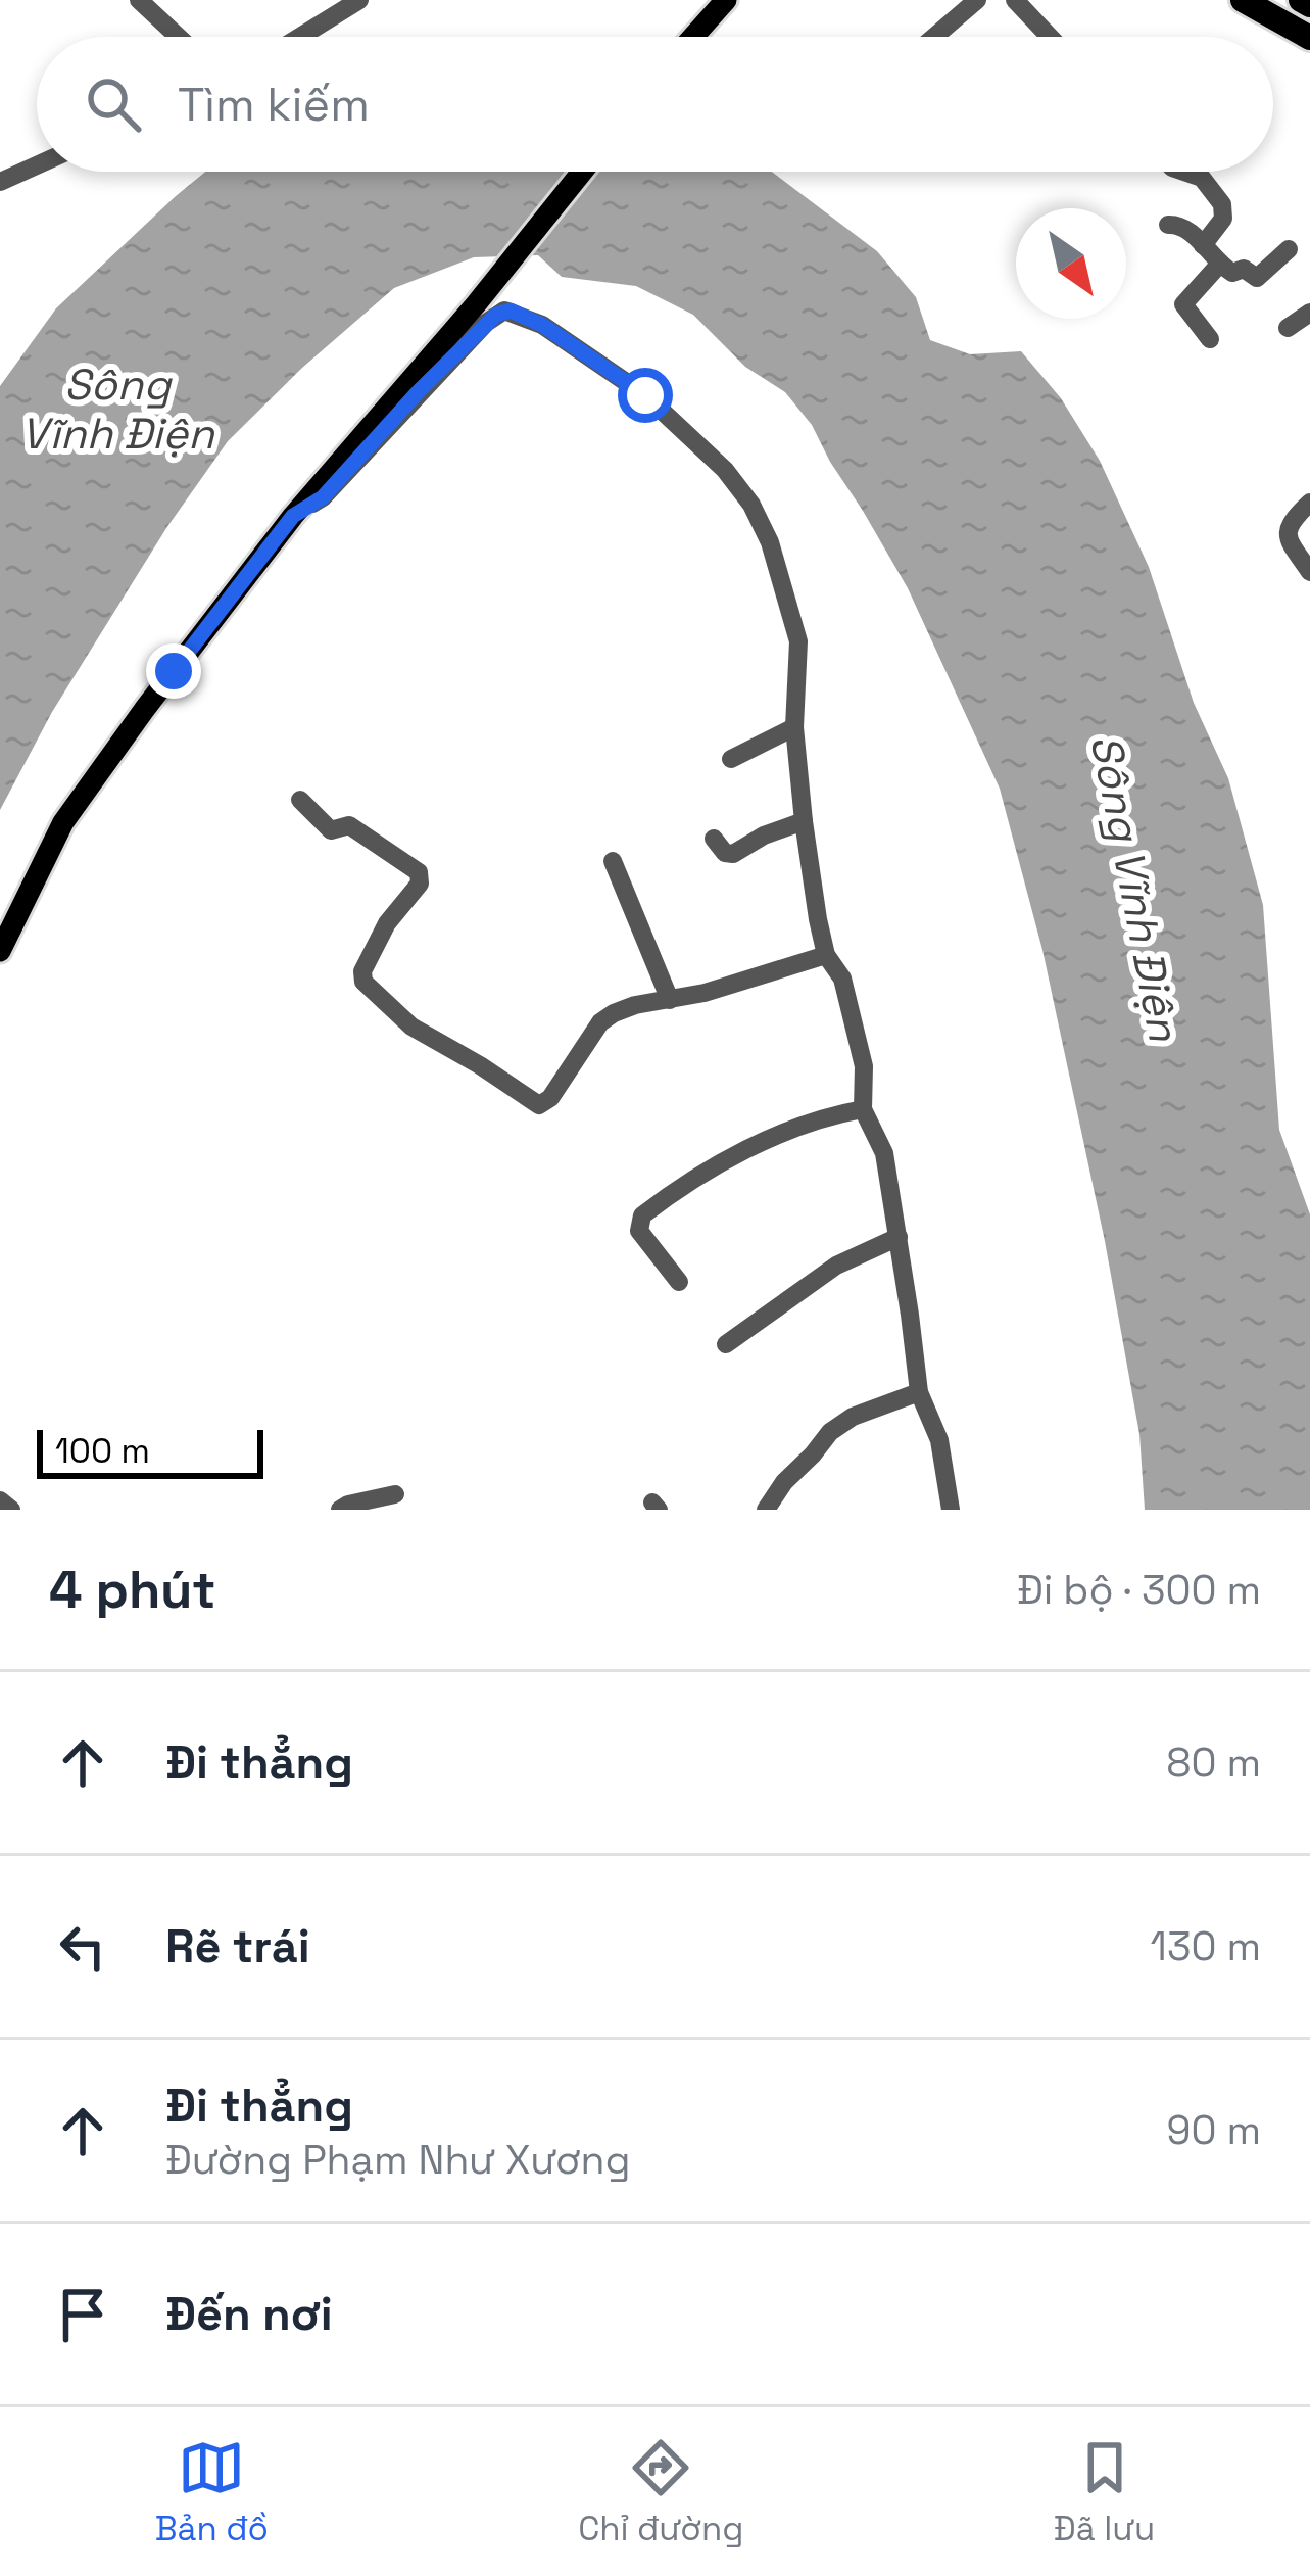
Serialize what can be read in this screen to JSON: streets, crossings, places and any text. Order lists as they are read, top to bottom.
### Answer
{
  "water": ["Sông Vĩnh Điện"],
  "scale_bar": "100 m",
  "north": "bottom right",
  "page": {
    "search": "Tìm kiếm",
    "scale": "100 m",
    "heading": ["4 phút", "Đi bộ · 300 m"],
    "list": [
      ["Đi thẳng", "80 m"],
      ["Rẽ trái", "130 m"],
      ["Đi thẳng", "Đường Phạm Như Xương", "90 m"],
      "Đến nơi"
    ],
    "nav": ["Bản đồ", "Chỉ đường", "Đã lưu"]
  }
}
